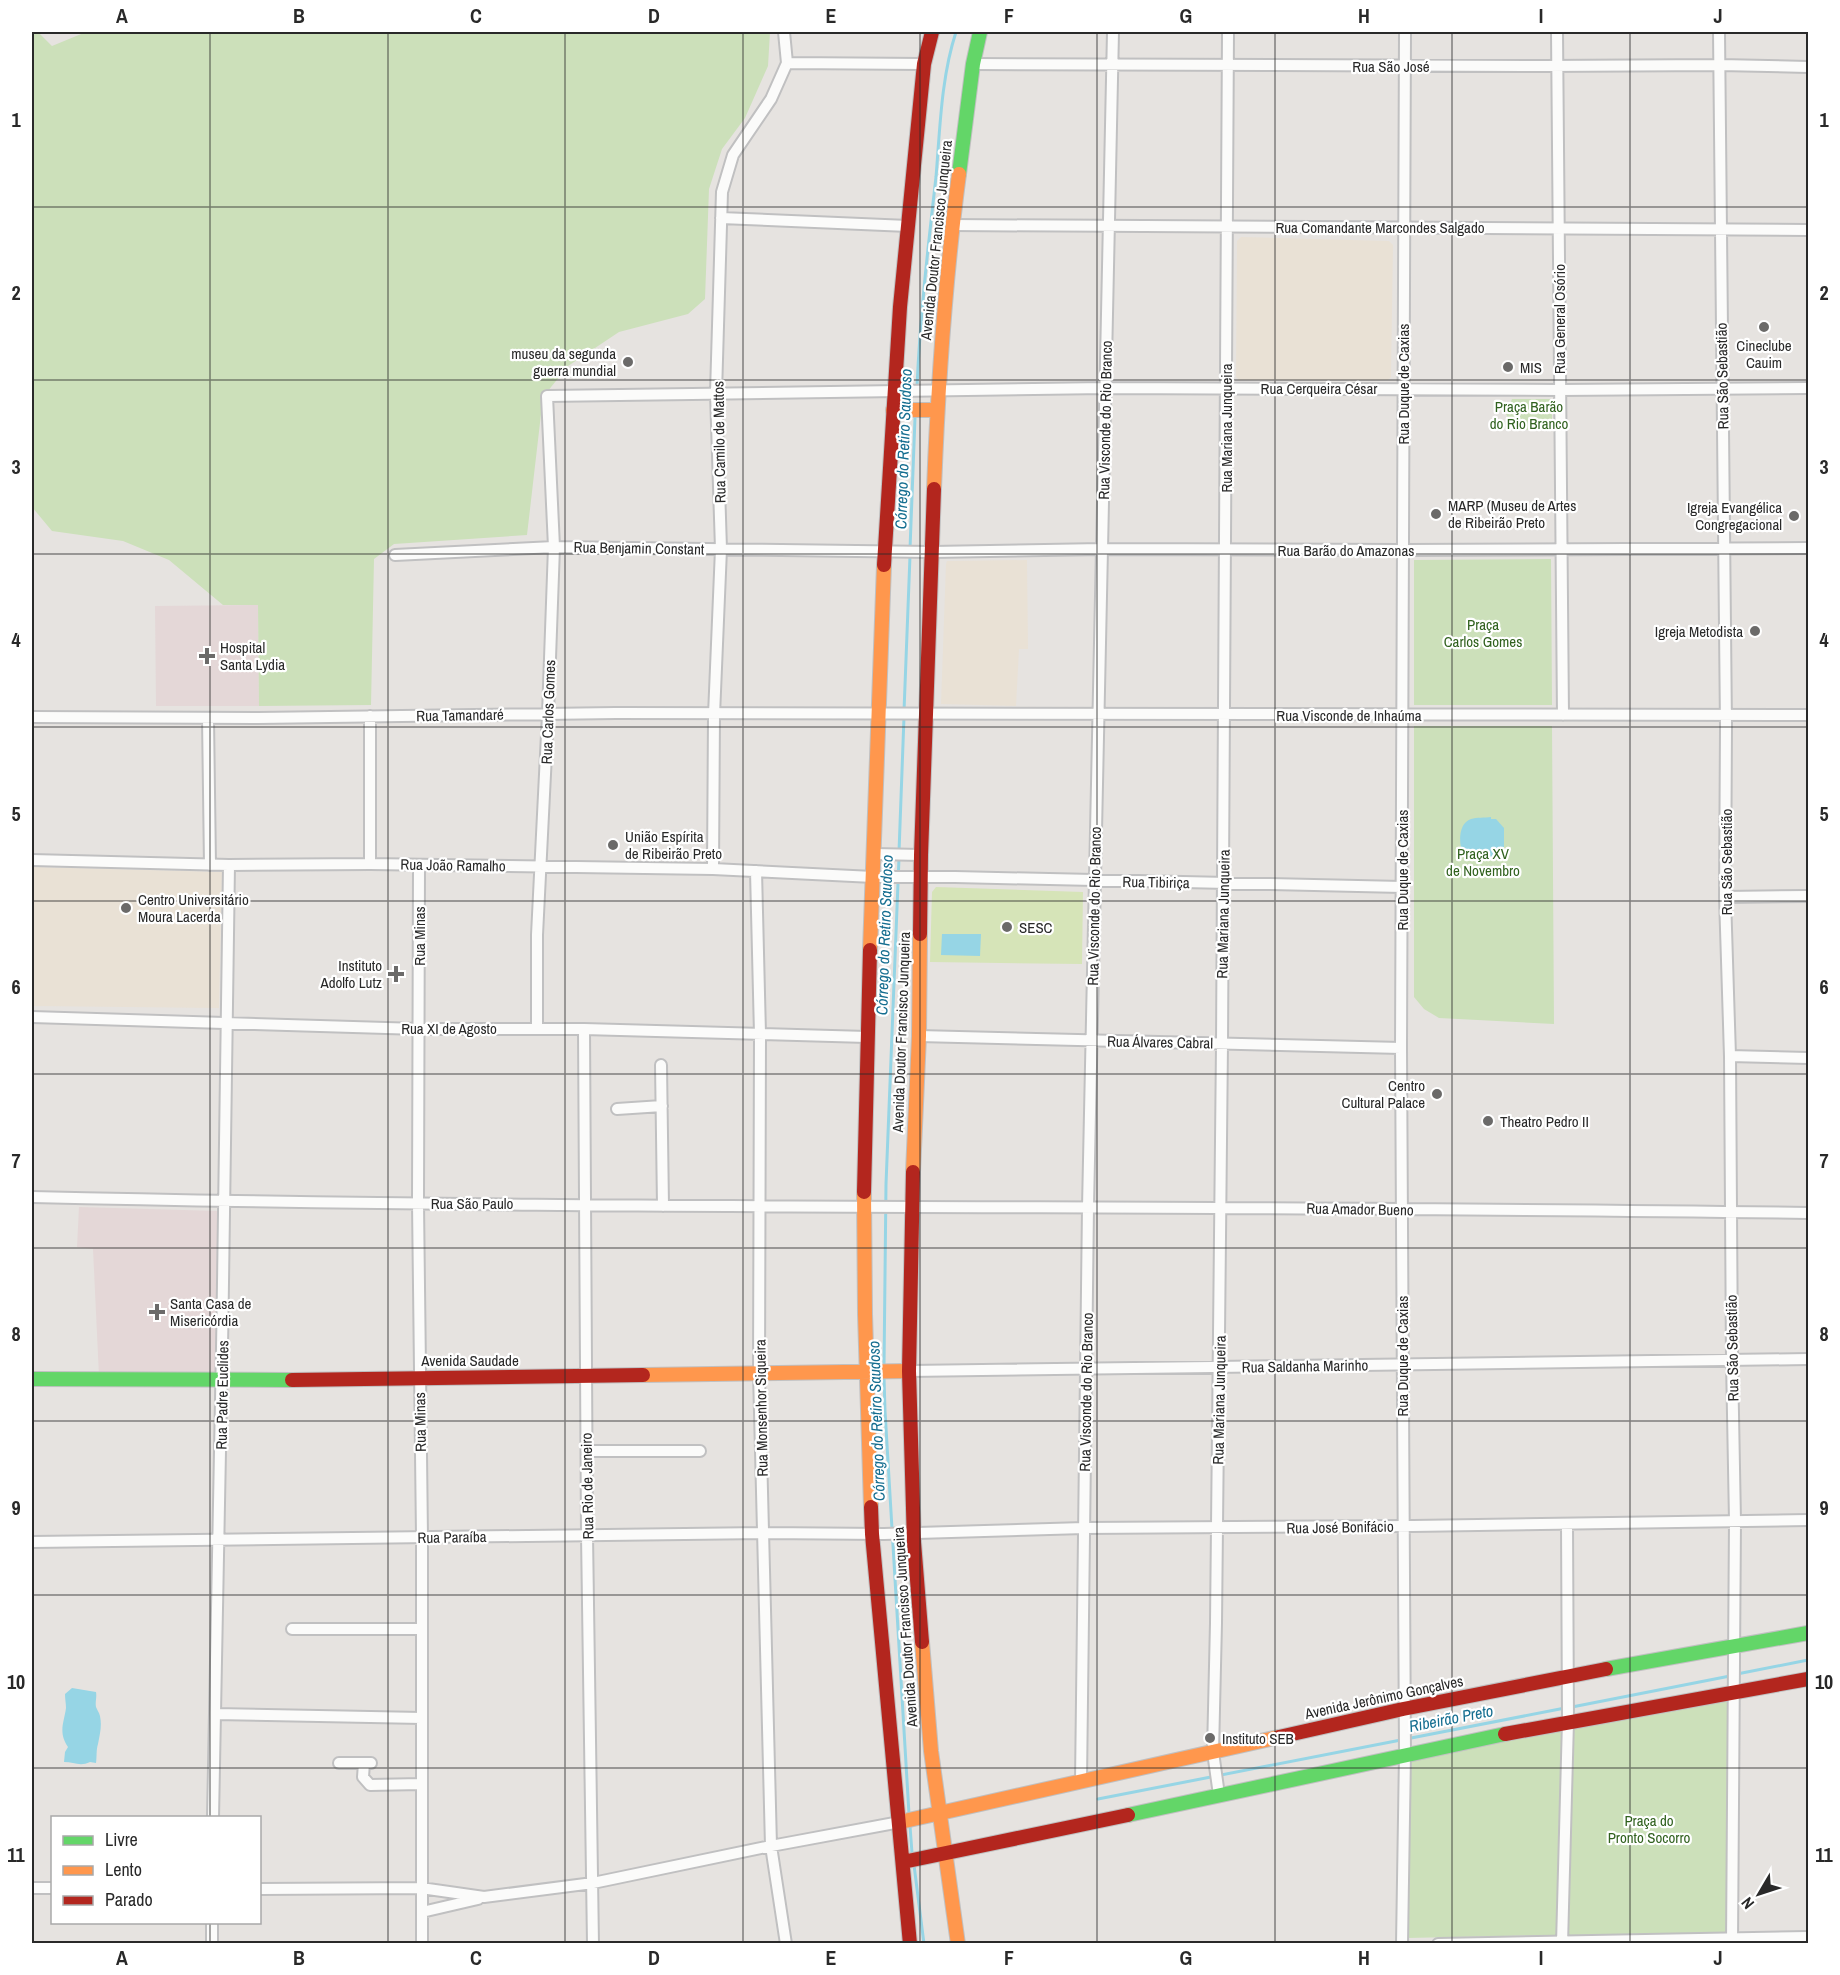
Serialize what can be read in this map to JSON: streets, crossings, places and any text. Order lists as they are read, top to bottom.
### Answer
{
  "streets": {
    "main road": ["Avenida Doutor Francisco Junqueira", "Avenida Saudade", "Avenida Jerônimo Gonçalves"],
    "street": [
      "Rua São José",
      "Rua Comandante Marcondes Salgado",
      "Rua General Osório",
      "Rua São Sebastião",
      "Rua Duque de Caxias",
      "Rua Cerqueira César",
      "Rua Visconde do Rio Branco",
      "Rua Mariana Junqueira",
      "Rua Camilo de Mattos",
      "Rua Benjamin Constant",
      "Rua Barão do Amazonas",
      "Rua Carlos Gomes",
      "Rua Tamandaré",
      "Rua Visconde de Inhaúma",
      "Rua João Ramalho",
      "Rua Tibiriça",
      "Rua Minas",
      "Rua XI de Agosto",
      "Rua Álvares Cabral",
      "Rua São Paulo",
      "Rua Amador Bueno",
      "Rua Saldanha Marinho",
      "Rua Padre Euclides",
      "Rua Monsenhor Siqueira",
      "Rua Rio de Janeiro",
      "Rua José Bonifácio",
      "Rua Paraíba"
    ]
  },
  "crossings": [
    ["Rua São José", "Avenida Doutor Francisco Junqueira"],
    ["Rua São José", "Rua General Osório"],
    ["Rua São José", "Rua São Sebastião"],
    ["Rua São José", "Rua Duque de Caxias"],
    ["Rua São José", "Rua Visconde do Rio Branco"],
    ["Rua São José", "Rua Mariana Junqueira"],
    ["Rua Comandante Marcondes Salgado", "Avenida Doutor Francisco Junqueira"],
    ["Rua Comandante Marcondes Salgado", "Rua General Osório"],
    ["Rua Comandante Marcondes Salgado", "Rua São Sebastião"],
    ["Rua Comandante Marcondes Salgado", "Rua Duque de Caxias"],
    ["Rua Comandante Marcondes Salgado", "Rua Visconde do Rio Branco"],
    ["Rua Comandante Marcondes Salgado", "Rua Mariana Junqueira"],
    ["Avenida Doutor Francisco Junqueira", "Rua Cerqueira César"],
    ["Avenida Doutor Francisco Junqueira", "Rua Benjamin Constant"],
    ["Avenida Doutor Francisco Junqueira", "Rua Barão do Amazonas"],
    ["Avenida Doutor Francisco Junqueira", "Rua Tamandaré"],
    ["Avenida Doutor Francisco Junqueira", "Rua Visconde de Inhaúma"],
    ["Avenida Doutor Francisco Junqueira", "Rua João Ramalho"],
    ["Avenida Doutor Francisco Junqueira", "Rua Tibiriça"],
    ["Avenida Doutor Francisco Junqueira", "Rua XI de Agosto"],
    ["Avenida Doutor Francisco Junqueira", "Rua Álvares Cabral"],
    ["Avenida Doutor Francisco Junqueira", "Rua São Paulo"],
    ["Avenida Doutor Francisco Junqueira", "Rua Amador Bueno"],
    ["Avenida Doutor Francisco Junqueira", "Avenida Saudade"],
    ["Avenida Doutor Francisco Junqueira", "Rua Saldanha Marinho"],
    ["Avenida Doutor Francisco Junqueira", "Rua José Bonifácio"],
    ["Avenida Doutor Francisco Junqueira", "Rua Paraíba"],
    ["Avenida Doutor Francisco Junqueira", "Avenida Jerônimo Gonçalves"],
    ["Rua General Osório", "Rua Cerqueira César"],
    ["Rua General Osório", "Rua Barão do Amazonas"],
    ["Rua General Osório", "Rua Visconde de Inhaúma"],
    ["Rua São Sebastião", "Rua Cerqueira César"],
    ["Rua São Sebastião", "Rua Barão do Amazonas"],
    ["Rua São Sebastião", "Rua Visconde de Inhaúma"],
    ["Rua São Sebastião", "Rua Amador Bueno"],
    ["Rua São Sebastião", "Rua Saldanha Marinho"],
    ["Rua São Sebastião", "Rua José Bonifácio"],
    ["Rua São Sebastião", "Avenida Jerônimo Gonçalves"],
    ["Rua Duque de Caxias", "Rua Cerqueira César"],
    ["Rua Duque de Caxias", "Rua Barão do Amazonas"],
    ["Rua Duque de Caxias", "Rua Visconde de Inhaúma"],
    ["Rua Duque de Caxias", "Rua Tibiriça"],
    ["Rua Duque de Caxias", "Rua Álvares Cabral"],
    ["Rua Duque de Caxias", "Rua Amador Bueno"],
    ["Rua Duque de Caxias", "Rua Saldanha Marinho"],
    ["Rua Duque de Caxias", "Rua José Bonifácio"],
    ["Rua Duque de Caxias", "Avenida Jerônimo Gonçalves"],
    ["Rua Cerqueira César", "Rua Visconde do Rio Branco"],
    ["Rua Cerqueira César", "Rua Mariana Junqueira"],
    ["Rua Cerqueira César", "Rua Camilo de Mattos"],
    ["Rua Cerqueira César", "Rua Carlos Gomes"],
    ["Rua Visconde do Rio Branco", "Rua Barão do Amazonas"],
    ["Rua Visconde do Rio Branco", "Rua Visconde de Inhaúma"],
    ["Rua Visconde do Rio Branco", "Rua Tibiriça"],
    ["Rua Visconde do Rio Branco", "Rua Álvares Cabral"],
    ["Rua Visconde do Rio Branco", "Rua Amador Bueno"],
    ["Rua Visconde do Rio Branco", "Rua Saldanha Marinho"],
    ["Rua Visconde do Rio Branco", "Rua José Bonifácio"],
    ["Rua Visconde do Rio Branco", "Avenida Jerônimo Gonçalves"],
    ["Rua Mariana Junqueira", "Rua Barão do Amazonas"],
    ["Rua Mariana Junqueira", "Rua Visconde de Inhaúma"],
    ["Rua Mariana Junqueira", "Rua Tibiriça"],
    ["Rua Mariana Junqueira", "Rua Álvares Cabral"],
    ["Rua Mariana Junqueira", "Rua Amador Bueno"],
    ["Rua Mariana Junqueira", "Rua Saldanha Marinho"],
    ["Rua Mariana Junqueira", "Rua José Bonifácio"],
    ["Rua Mariana Junqueira", "Avenida Jerônimo Gonçalves"],
    ["Rua Camilo de Mattos", "Rua Benjamin Constant"],
    ["Rua Camilo de Mattos", "Rua Tamandaré"],
    ["Rua Camilo de Mattos", "Rua João Ramalho"],
    ["Rua Benjamin Constant", "Rua Barão do Amazonas"],
    ["Rua Benjamin Constant", "Rua Carlos Gomes"],
    ["Rua Carlos Gomes", "Rua Tamandaré"],
    ["Rua Carlos Gomes", "Rua João Ramalho"],
    ["Rua Carlos Gomes", "Rua XI de Agosto"],
    ["Rua Tamandaré", "Rua Visconde de Inhaúma"],
    ["Rua João Ramalho", "Rua Tibiriça"],
    ["Rua João Ramalho", "Rua Minas"],
    ["Rua João Ramalho", "Rua Padre Euclides"],
    ["Rua João Ramalho", "Rua Monsenhor Siqueira"],
    ["Rua Minas", "Rua XI de Agosto"],
    ["Rua Minas", "Rua São Paulo"],
    ["Rua Minas", "Avenida Saudade"],
    ["Rua Minas", "Rua Paraíba"],
    ["Rua XI de Agosto", "Rua Padre Euclides"],
    ["Rua XI de Agosto", "Rua Monsenhor Siqueira"],
    ["Rua XI de Agosto", "Rua Rio de Janeiro"],
    ["Rua São Paulo", "Rua Amador Bueno"],
    ["Rua São Paulo", "Rua Padre Euclides"],
    ["Rua São Paulo", "Rua Monsenhor Siqueira"],
    ["Rua São Paulo", "Rua Rio de Janeiro"],
    ["Avenida Saudade", "Rua Saldanha Marinho"],
    ["Avenida Saudade", "Rua Padre Euclides"],
    ["Avenida Saudade", "Rua Monsenhor Siqueira"],
    ["Avenida Saudade", "Rua Rio de Janeiro"],
    ["Rua Padre Euclides", "Rua Paraíba"],
    ["Rua Monsenhor Siqueira", "Rua Paraíba"],
    ["Rua Rio de Janeiro", "Rua Paraíba"],
    ["Rua José Bonifácio", "Rua Paraíba"]
  ],
  "water": ["Córrego do Retiro Saudoso", "Ribeirão Preto"],
  "parks": [
    "Praça Barão do Rio Branco",
    "Praça Carlos Gomes",
    "Praça XV de Novembro",
    "Praça do Pronto Socorro"
  ],
  "places": {
    "other": [
      "Cineclube Cauim",
      "museu da segunda guerra mundial",
      "MIS",
      "MARP (Museu de Artes de Ribeirão Preto",
      "Igreja Evangélica Congregacional",
      "Igreja Metodista",
      "União Espírita de Ribeirão Preto",
      "Centro Universitário Moura Lacerda",
      "SESC",
      "Centro Cultural Palace",
      "Theatro Pedro II",
      "Instituto SEB"
    ],
    "health": ["Hospital Santa Lydia", "Instituto Adolfo Lutz", "Santa Casa de Misericórdia"]
  },
  "legend": ["Livre", "Lento", "Parado"],
  "north": "bottom left",
  "grid": {
    "columns": [
      "A",
      "B",
      "C",
      "D",
      "E",
      "F",
      "G",
      "H",
      "I",
      "J"
    ],
    "rows": [
      "1",
      "2",
      "3",
      "4",
      "5",
      "6",
      "7",
      "8",
      "9",
      "10",
      "11"
    ]
  }
}
